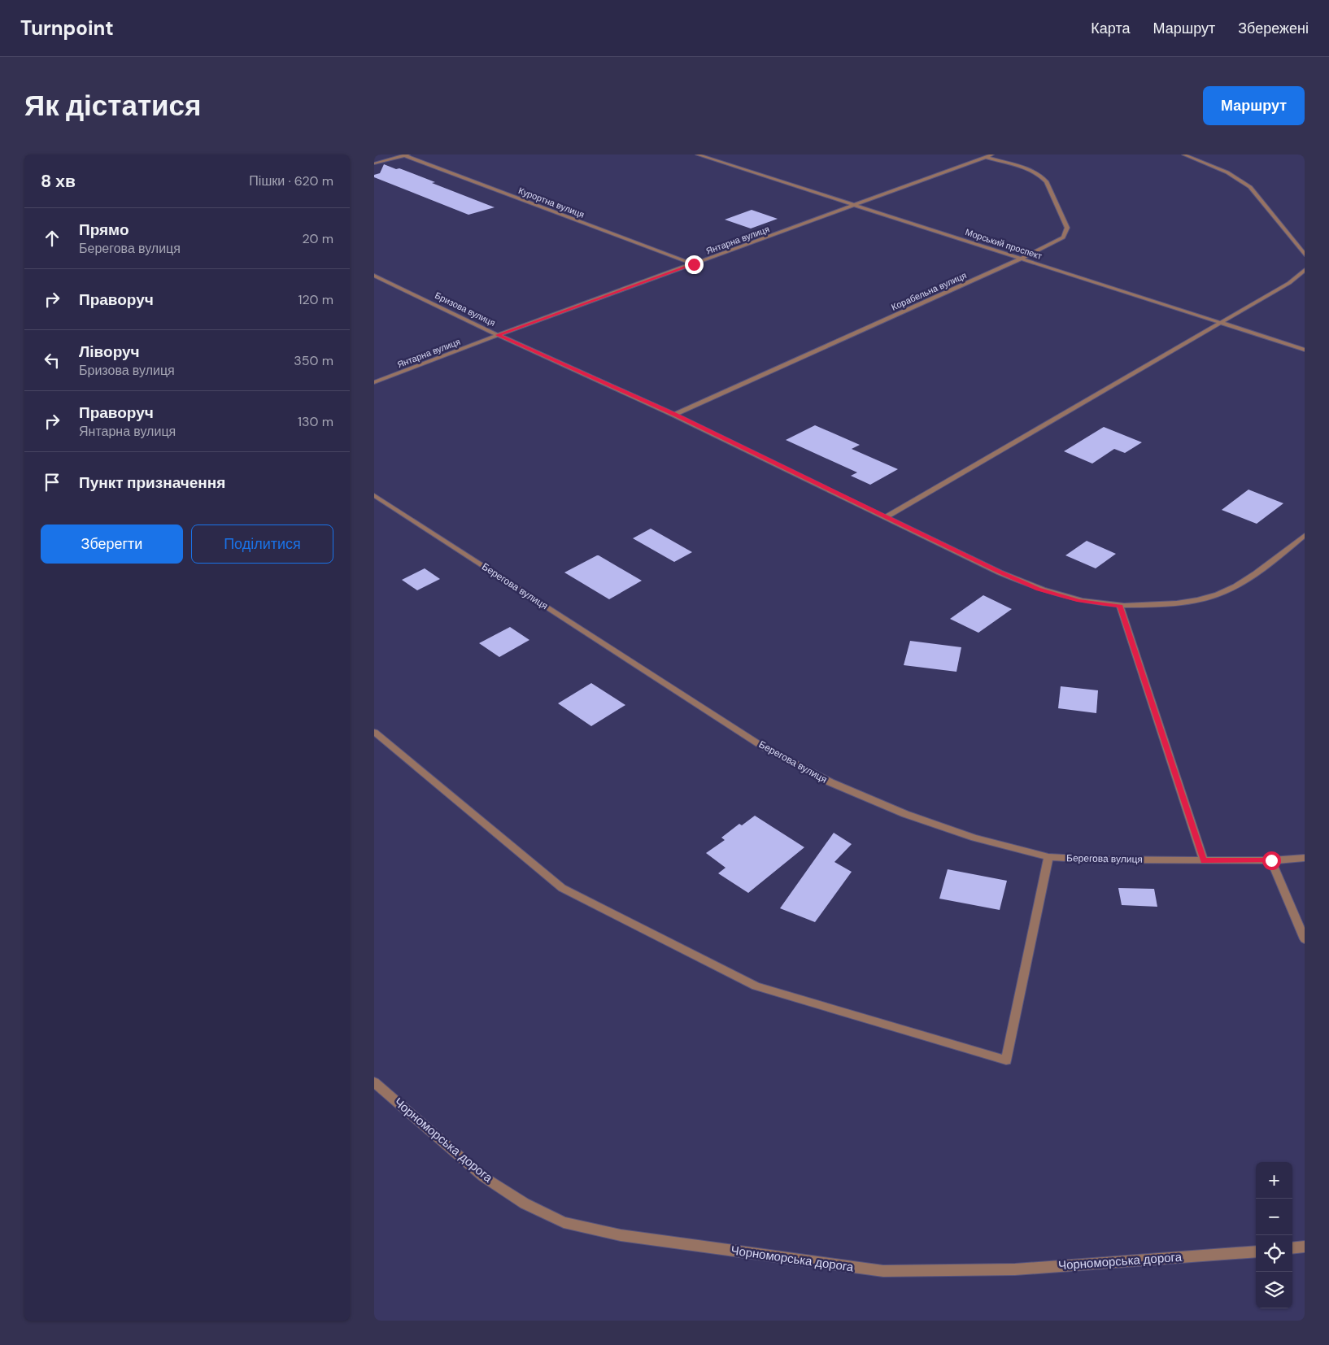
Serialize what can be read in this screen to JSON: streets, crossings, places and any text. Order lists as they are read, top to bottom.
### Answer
{
  "streets": {
    "street": [
      "Курортна вулиця",
      "Янтарна вулиця",
      "Морський проспект",
      "Корабельна вулиця",
      "Бризова вулиця",
      "Берегова вулиця",
      "Чорноморська дорога"
    ]
  },
  "crossings": [
    ["Курортна вулиця", "Янтарна вулиця"],
    ["Янтарна вулиця", "Морський проспект"],
    ["Янтарна вулиця", "Корабельна вулиця"],
    ["Янтарна вулиця", "Бризова вулиця"],
    ["Морський проспект", "Корабельна вулиця"],
    ["Корабельна вулиця", "Бризова вулиця"]
  ],
  "page": {
    "header": "Turnpoint",
    "nav": ["Карта", "Маршрут", "Збережені"],
    "buttons": [
      "Маршрут",
      ["Зберегти", "Поділитися"]
    ],
    "title": "Як дістатися",
    "heading": ["8 хв", "Пішки · 620 m"],
    "list": [
      ["Прямо", "Берегова вулиця", "20 m"],
      ["Праворуч", "120 m"],
      ["Ліворуч", "Бризова вулиця", "350 m"],
      ["Праворуч", "Янтарна вулиця", "130 m"],
      "Пункт призначення"
    ],
    "map_buttons": ["+", "−"]
  }
}
